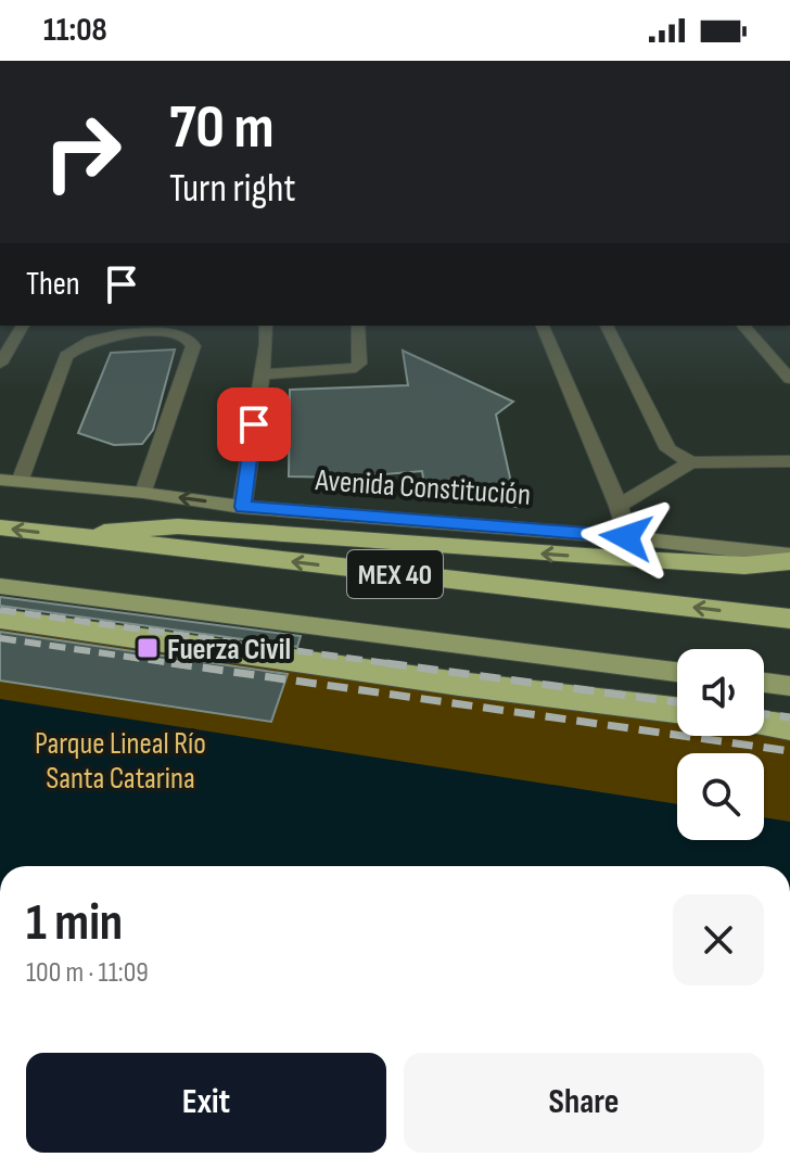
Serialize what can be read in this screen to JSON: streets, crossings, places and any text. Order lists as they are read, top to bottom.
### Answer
{
  "streets": {
    "highway": ["MEX 40"],
    "street": ["Avenida Constitución"]
  },
  "parks": ["Parque Lineal Río Santa Catarina"],
  "places": {
    "transit": ["Fuerza Civil"]
  },
  "page": {
    "status": "11:08",
    "turn": ["70 m", "Turn right"],
    "then": "Then",
    "heading": ["1 min", "100 m · 11:09"],
    "buttons": ["Exit", "Share"]
  }
}
